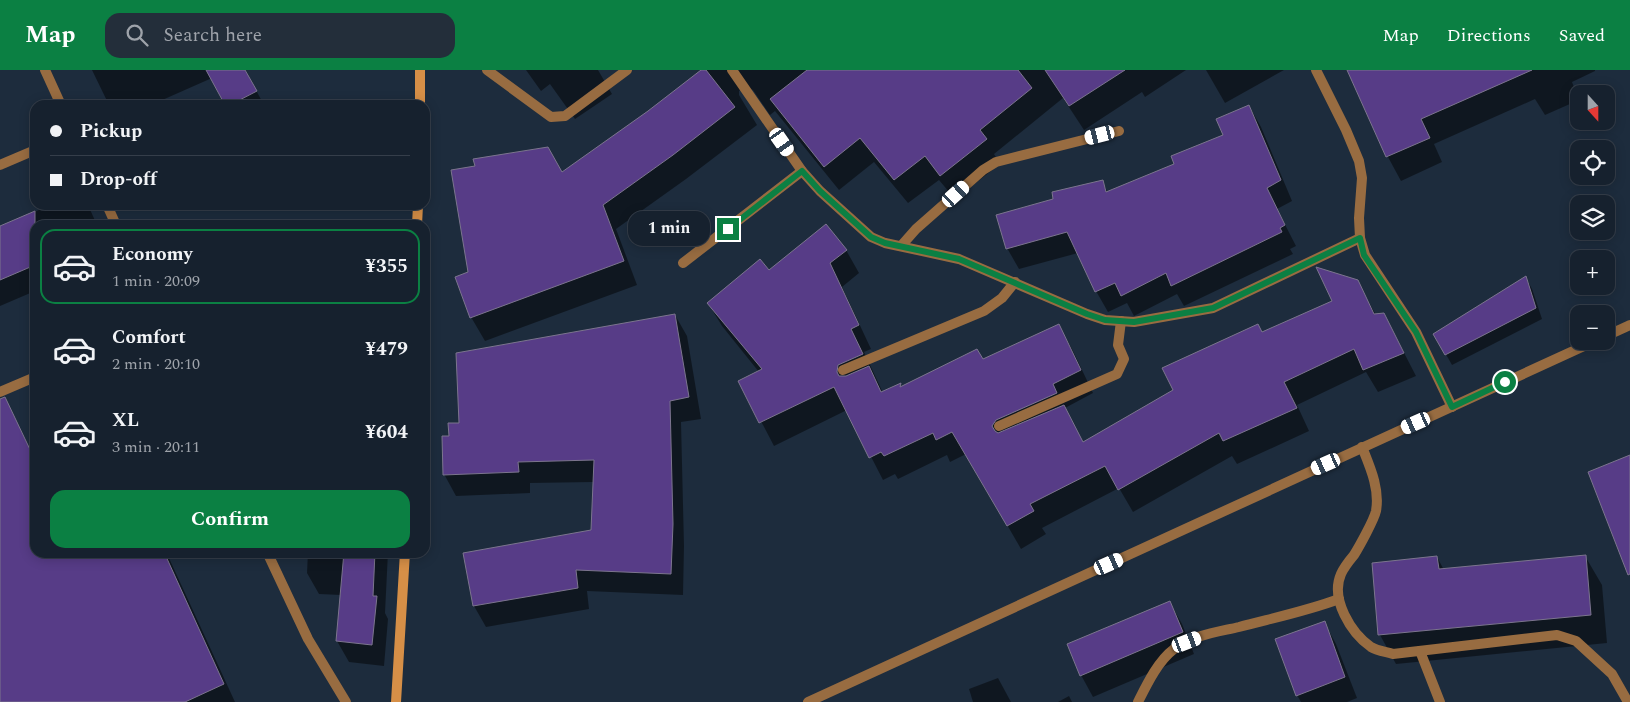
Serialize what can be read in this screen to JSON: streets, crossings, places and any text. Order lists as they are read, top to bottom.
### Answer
{
  "north": "bottom",
  "page": {
    "header": "Map",
    "search": "Search here",
    "nav": ["Map", "Directions", "Saved"],
    "map_buttons": ["+", "−"],
    "banner": ["Pickup", "Drop-off"],
    "bubble": "1 min",
    "list": [
      {
        "name": "Economy",
        "note": "1 min · 20:09",
        "value": "¥355"
      },
      {
        "name": "Comfort",
        "note": "2 min · 20:10",
        "value": "¥479"
      },
      {
        "name": "XL",
        "note": "3 min · 20:11",
        "value": "¥604"
      }
    ],
    "buttons": "Confirm"
  }
}
